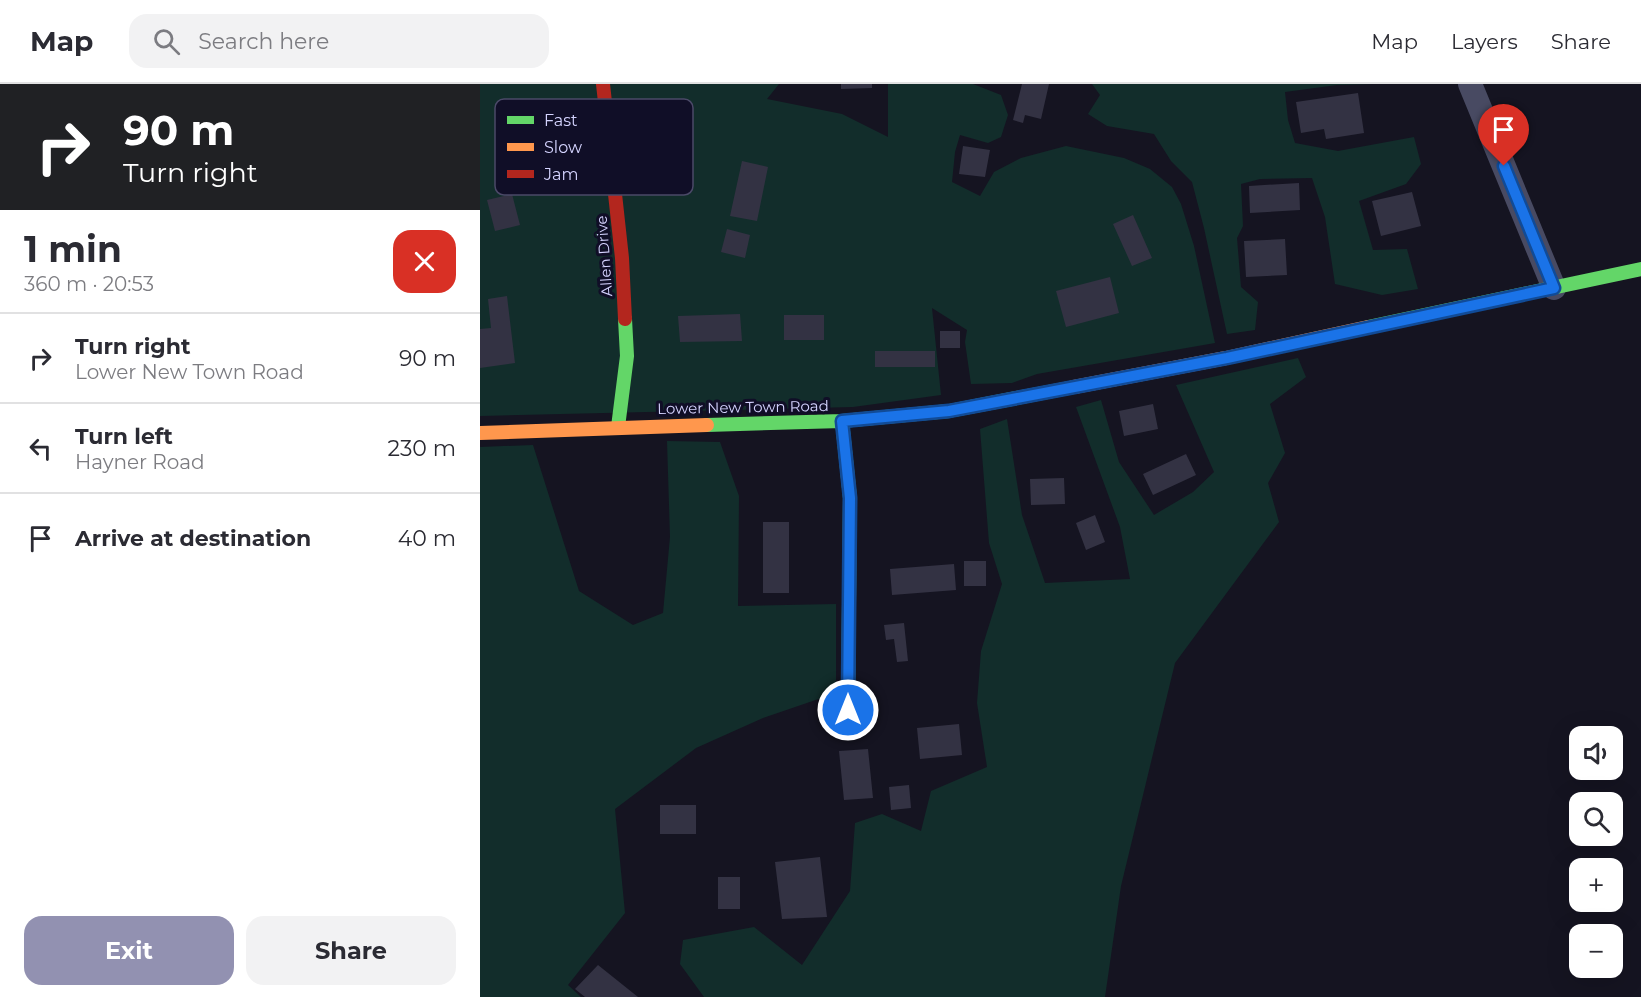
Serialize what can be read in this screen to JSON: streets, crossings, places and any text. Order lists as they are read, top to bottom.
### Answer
{
  "streets": {
    "street": ["Allen Drive", "Lower New Town Road"]
  },
  "crossings": [
    ["Allen Drive", "Lower New Town Road"]
  ],
  "legend": ["Fast", "Slow", "Jam"],
  "page": {
    "header": "Map",
    "search": "Search here",
    "nav": ["Map", "Layers", "Share"],
    "turn": ["90 m", "Turn right"],
    "heading": ["1 min", "360 m · 20:53"],
    "list": [
      {
        "name": "Turn right",
        "note": "Lower New Town Road",
        "value": "90 m"
      },
      {
        "name": "Turn left",
        "note": "Hayner Road",
        "value": "230 m"
      },
      {
        "name": "Arrive at destination",
        "value": "40 m"
      }
    ],
    "map_buttons": ["+", "−"],
    "buttons": ["Exit", "Share"]
  }
}
